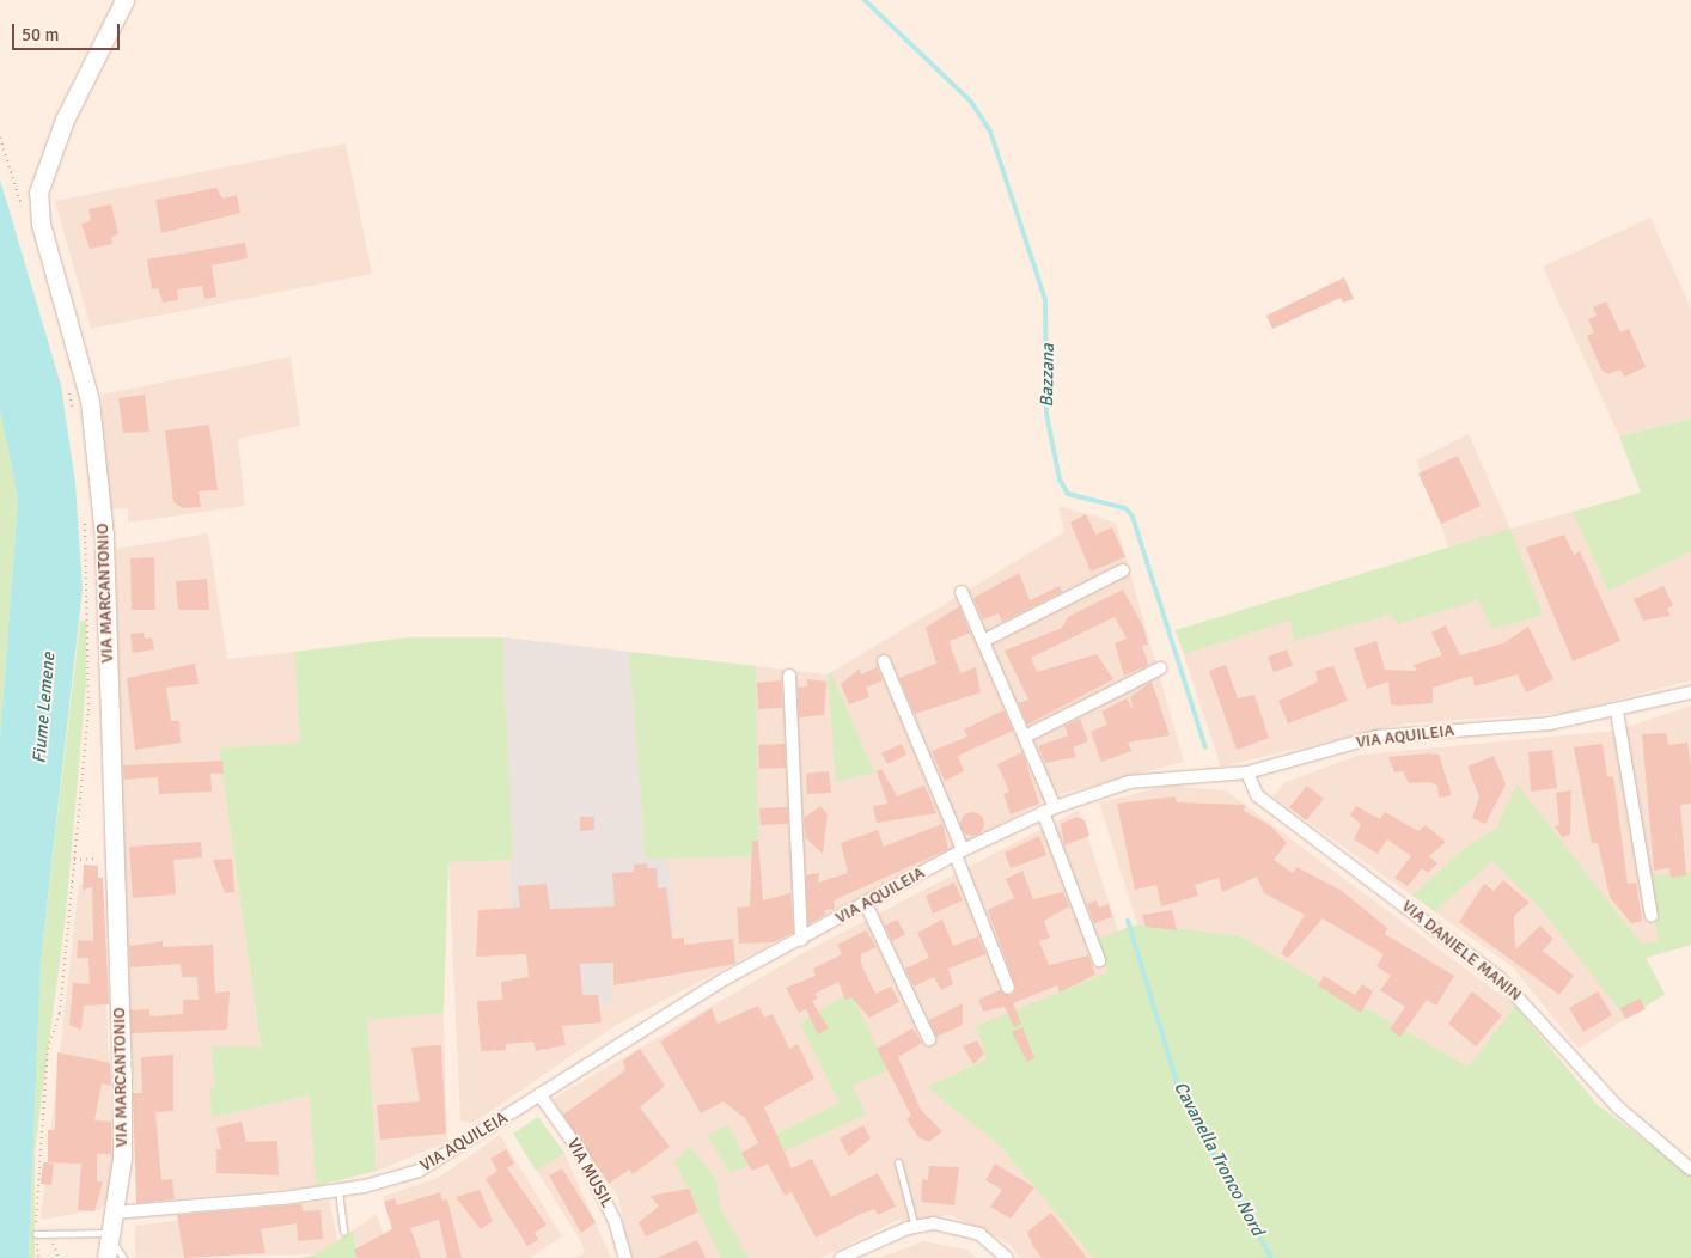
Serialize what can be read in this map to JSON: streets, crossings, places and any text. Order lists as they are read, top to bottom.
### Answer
{
  "streets": {
    "main road": ["VIA MARCANTONIO"],
    "street": ["VIA AQUILEIA", "VIA DANIELE MANIN", "VIA MUSIL"]
  },
  "crossings": [
    ["VIA MARCANTONIO", "VIA AQUILEIA"],
    ["VIA AQUILEIA", "VIA DANIELE MANIN"],
    ["VIA AQUILEIA", "VIA MUSIL"]
  ],
  "water": ["Bazzana", "Fiume Lemene", "Cavanella Tronco Nord"],
  "scale_bar": "50 m"
}
